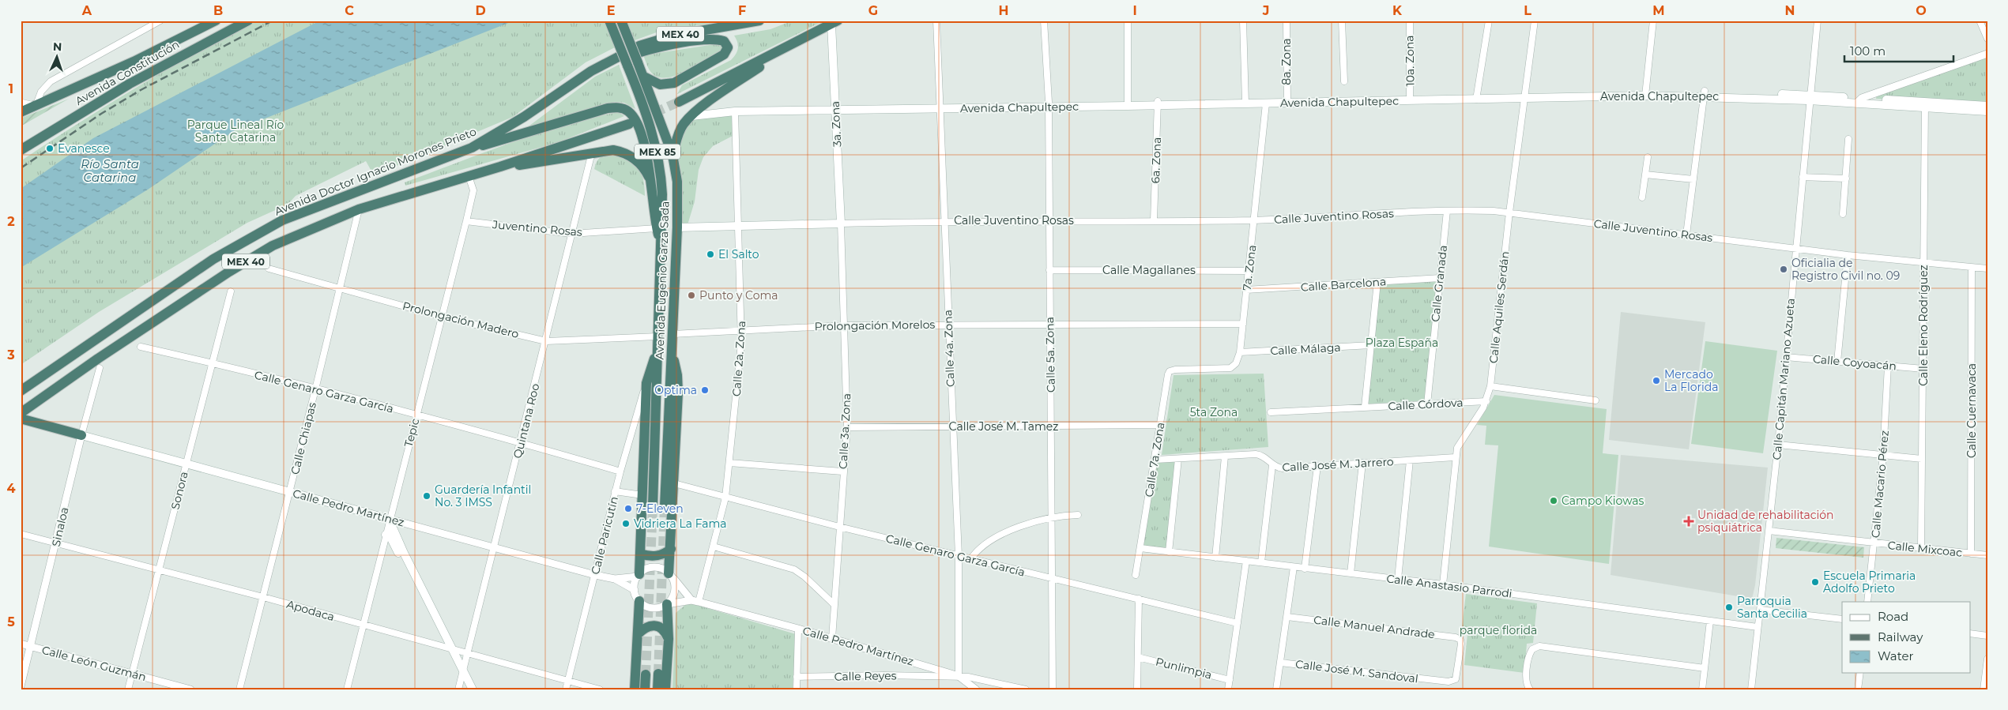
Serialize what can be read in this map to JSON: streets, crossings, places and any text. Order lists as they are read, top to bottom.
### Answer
{
  "streets": {
    "highway": [
      "MEX 40",
      "Avenida Constitución",
      "MEX 85",
      "Avenida Doctor Ignacio Morones Prieto",
      "Avenida Eugenio Garza Sada"
    ],
    "main road": [
      "Avenida Chapultepec",
      "3a. Zona",
      "Calle Juventino Rosas",
      "Calle Pedro Martínez"
    ],
    "street": [
      "10a. Zona",
      "8a. Zona",
      "6a. Zona",
      "Juventino Rosas",
      "7a. Zona",
      "Calle Magallanes",
      "Calle Granada",
      "Calle Barcelona",
      "Calle Aquiles Serdán",
      "Prolongación Madero",
      "Prolongación Morelos",
      "Calle Eleno Rodríguez",
      "Calle 4a. Zona",
      "Calle Málaga",
      "Calle 5a. Zona",
      "Calle 2a. Zona",
      "Calle Coyoacán",
      "Calle Capitán Mariano Azueta",
      "Calle Genaro Garza García",
      "Calle Córdova",
      "Calle Cuernavaca",
      "Quintana Roo",
      "Calle José M. Tamez",
      "Calle 3a. Zona",
      "Tepic",
      "Calle Chiapas",
      "Calle 7a. Zona",
      "Calle José M. Jarrero",
      "Calle Macario Pérez",
      "Sonora",
      "Sinaloa",
      "Calle Paricutín",
      "Calle Mixcoac",
      "Calle Anastasio Parrodi",
      "Apodaca",
      "Calle Manuel Andrade",
      "Calle León Guzmán",
      "Punlimpia",
      "Calle José M. Sandoval",
      "Calle Reyes"
    ]
  },
  "crossings": [
    ["MEX 40", "Tepic"],
    ["MEX 40", "Calle Chiapas"],
    ["10a. Zona", "Avenida Chapultepec"],
    ["8a. Zona", "Avenida Chapultepec"],
    ["Avenida Chapultepec", "3a. Zona"],
    ["Avenida Chapultepec", "6a. Zona"],
    ["Avenida Chapultepec", "7a. Zona"],
    ["Avenida Chapultepec", "Calle Aquiles Serdán"],
    ["Avenida Chapultepec", "Calle Eleno Rodríguez"],
    ["Avenida Chapultepec", "Calle 4a. Zona"],
    ["Avenida Chapultepec", "Calle 5a. Zona"],
    ["Avenida Chapultepec", "Calle 2a. Zona"],
    ["Avenida Chapultepec", "Calle Capitán Mariano Azueta"],
    ["3a. Zona", "Calle Juventino Rosas"],
    ["3a. Zona", "Calle 3a. Zona"],
    ["6a. Zona", "Calle Juventino Rosas"],
    ["Calle Juventino Rosas", "7a. Zona"],
    ["Calle Juventino Rosas", "Avenida Eugenio Garza Sada"],
    ["Calle Juventino Rosas", "Calle Granada"],
    ["Calle Juventino Rosas", "Calle Aquiles Serdán"],
    ["Calle Juventino Rosas", "Calle Eleno Rodríguez"],
    ["Calle Juventino Rosas", "Calle 4a. Zona"],
    ["Calle Juventino Rosas", "Calle 5a. Zona"],
    ["Calle Juventino Rosas", "Calle 2a. Zona"],
    ["Calle Juventino Rosas", "Calle Capitán Mariano Azueta"],
    ["Calle Juventino Rosas", "Calle Cuernavaca"],
    ["Calle Juventino Rosas", "Calle 3a. Zona"],
    ["Juventino Rosas", "Quintana Roo"],
    ["Juventino Rosas", "Tepic"],
    ["7a. Zona", "Calle Magallanes"],
    ["7a. Zona", "Calle Barcelona"],
    ["7a. Zona", "Prolongación Morelos"],
    ["7a. Zona", "Calle Málaga"],
    ["7a. Zona", "Calle 7a. Zona"],
    ["Calle Magallanes", "Calle 5a. Zona"],
    ["Avenida Eugenio Garza Sada", "Prolongación Madero"],
    ["Avenida Eugenio Garza Sada", "Prolongación Morelos"],
    ["Calle Granada", "Calle Barcelona"],
    ["Calle Granada", "Calle Córdova"],
    ["Calle Aquiles Serdán", "Calle Córdova"],
    ["Calle Aquiles Serdán", "Calle José M. Jarrero"],
    ["Calle Aquiles Serdán", "Calle Anastasio Parrodi"],
    ["Prolongación Madero", "Quintana Roo"],
    ["Prolongación Madero", "Tepic"],
    ["Prolongación Madero", "Calle Chiapas"],
    ["Prolongación Morelos", "Calle 4a. Zona"],
    ["Prolongación Morelos", "Calle 5a. Zona"],
    ["Prolongación Morelos", "Calle 2a. Zona"],
    ["Prolongación Morelos", "Calle 3a. Zona"],
    ["Calle Eleno Rodríguez", "Calle Coyoacán"],
    ["Calle Eleno Rodríguez", "Calle Mixcoac"],
    ["Calle 4a. Zona", "Calle Genaro Garza García"],
    ["Calle 4a. Zona", "Calle José M. Tamez"],
    ["Calle 4a. Zona", "Calle Pedro Martínez"],
    ["Calle 4a. Zona", "Calle Reyes"],
    ["Calle 5a. Zona", "Calle Genaro Garza García"],
    ["Calle 5a. Zona", "Calle José M. Tamez"],
    ["Calle 2a. Zona", "Calle Genaro Garza García"],
    ["Calle 2a. Zona", "Calle Pedro Martínez"],
    ["Calle Coyoacán", "Calle Capitán Mariano Azueta"],
    ["Calle Coyoacán", "Calle Macario Pérez"],
    ["Calle Capitán Mariano Azueta", "Calle Mixcoac"],
    ["Calle Capitán Mariano Azueta", "Calle Anastasio Parrodi"],
    ["Calle Genaro Garza García", "Quintana Roo"],
    ["Calle Genaro Garza García", "Calle 3a. Zona"],
    ["Calle Genaro Garza García", "Tepic"],
    ["Calle Genaro Garza García", "Calle Chiapas"],
    ["Calle Genaro Garza García", "Sonora"],
    ["Calle Genaro Garza García", "Calle Paricutín"],
    ["Calle Cuernavaca", "Calle Mixcoac"],
    ["Quintana Roo", "Calle Pedro Martínez"],
    ["Quintana Roo", "Apodaca"],
    ["Calle José M. Tamez", "Calle 3a. Zona"],
    ["Calle José M. Tamez", "Calle 7a. Zona"],
    ["Calle 3a. Zona", "Calle Pedro Martínez"],
    ["Tepic", "Calle Pedro Martínez"],
    ["Tepic", "Apodaca"],
    ["Calle Chiapas", "Calle Pedro Martínez"],
    ["Calle Chiapas", "Apodaca"],
    ["Calle 7a. Zona", "Calle José M. Jarrero"],
    ["Calle 7a. Zona", "Calle Anastasio Parrodi"],
    ["Calle Macario Pérez", "Calle Mixcoac"],
    ["Sonora", "Calle Pedro Martínez"],
    ["Sonora", "Apodaca"],
    ["Sonora", "Calle León Guzmán"],
    ["Calle Pedro Martínez", "Sinaloa"],
    ["Calle Pedro Martínez", "Calle Paricutín"],
    ["Calle Pedro Martínez", "Calle Reyes"],
    ["Sinaloa", "Apodaca"],
    ["Sinaloa", "Calle León Guzmán"],
    ["Calle Paricutín", "Apodaca"],
    ["Calle Manuel Andrade", "Calle José M. Sandoval"]
  ],
  "water": ["Río Santa Catarina"],
  "parks": [
    "Parque Lineal Río Santa Catarina",
    "Plaza España",
    "5ta Zona",
    "parque florida"
  ],
  "places": {
    "other": [
      "Evanesce",
      "El Salto",
      "Oficialia de Registro Civil no. 09",
      "Punto y Coma",
      "Mercado La Florida",
      "Optima",
      "Guardería Infantil No. 3 IMSS",
      "Campo Kiowas",
      "7-Eleven",
      "Vidriera La Fama",
      "Escuela Primaria Adolfo Prieto",
      "Parroquia Santa Cecilia"
    ],
    "health": ["Unidad de rehabilitación psiquiátrica"]
  },
  "legend": ["Road", "Railway", "Water"],
  "scale_bar": "100 m",
  "north": "top",
  "grid": {
    "columns": [
      "A",
      "B",
      "C",
      "D",
      "E",
      "F",
      "G",
      "H",
      "I",
      "J",
      "K",
      "L",
      "M",
      "N",
      "O"
    ],
    "rows": [
      "1",
      "2",
      "3",
      "4",
      "5"
    ]
  }
}
